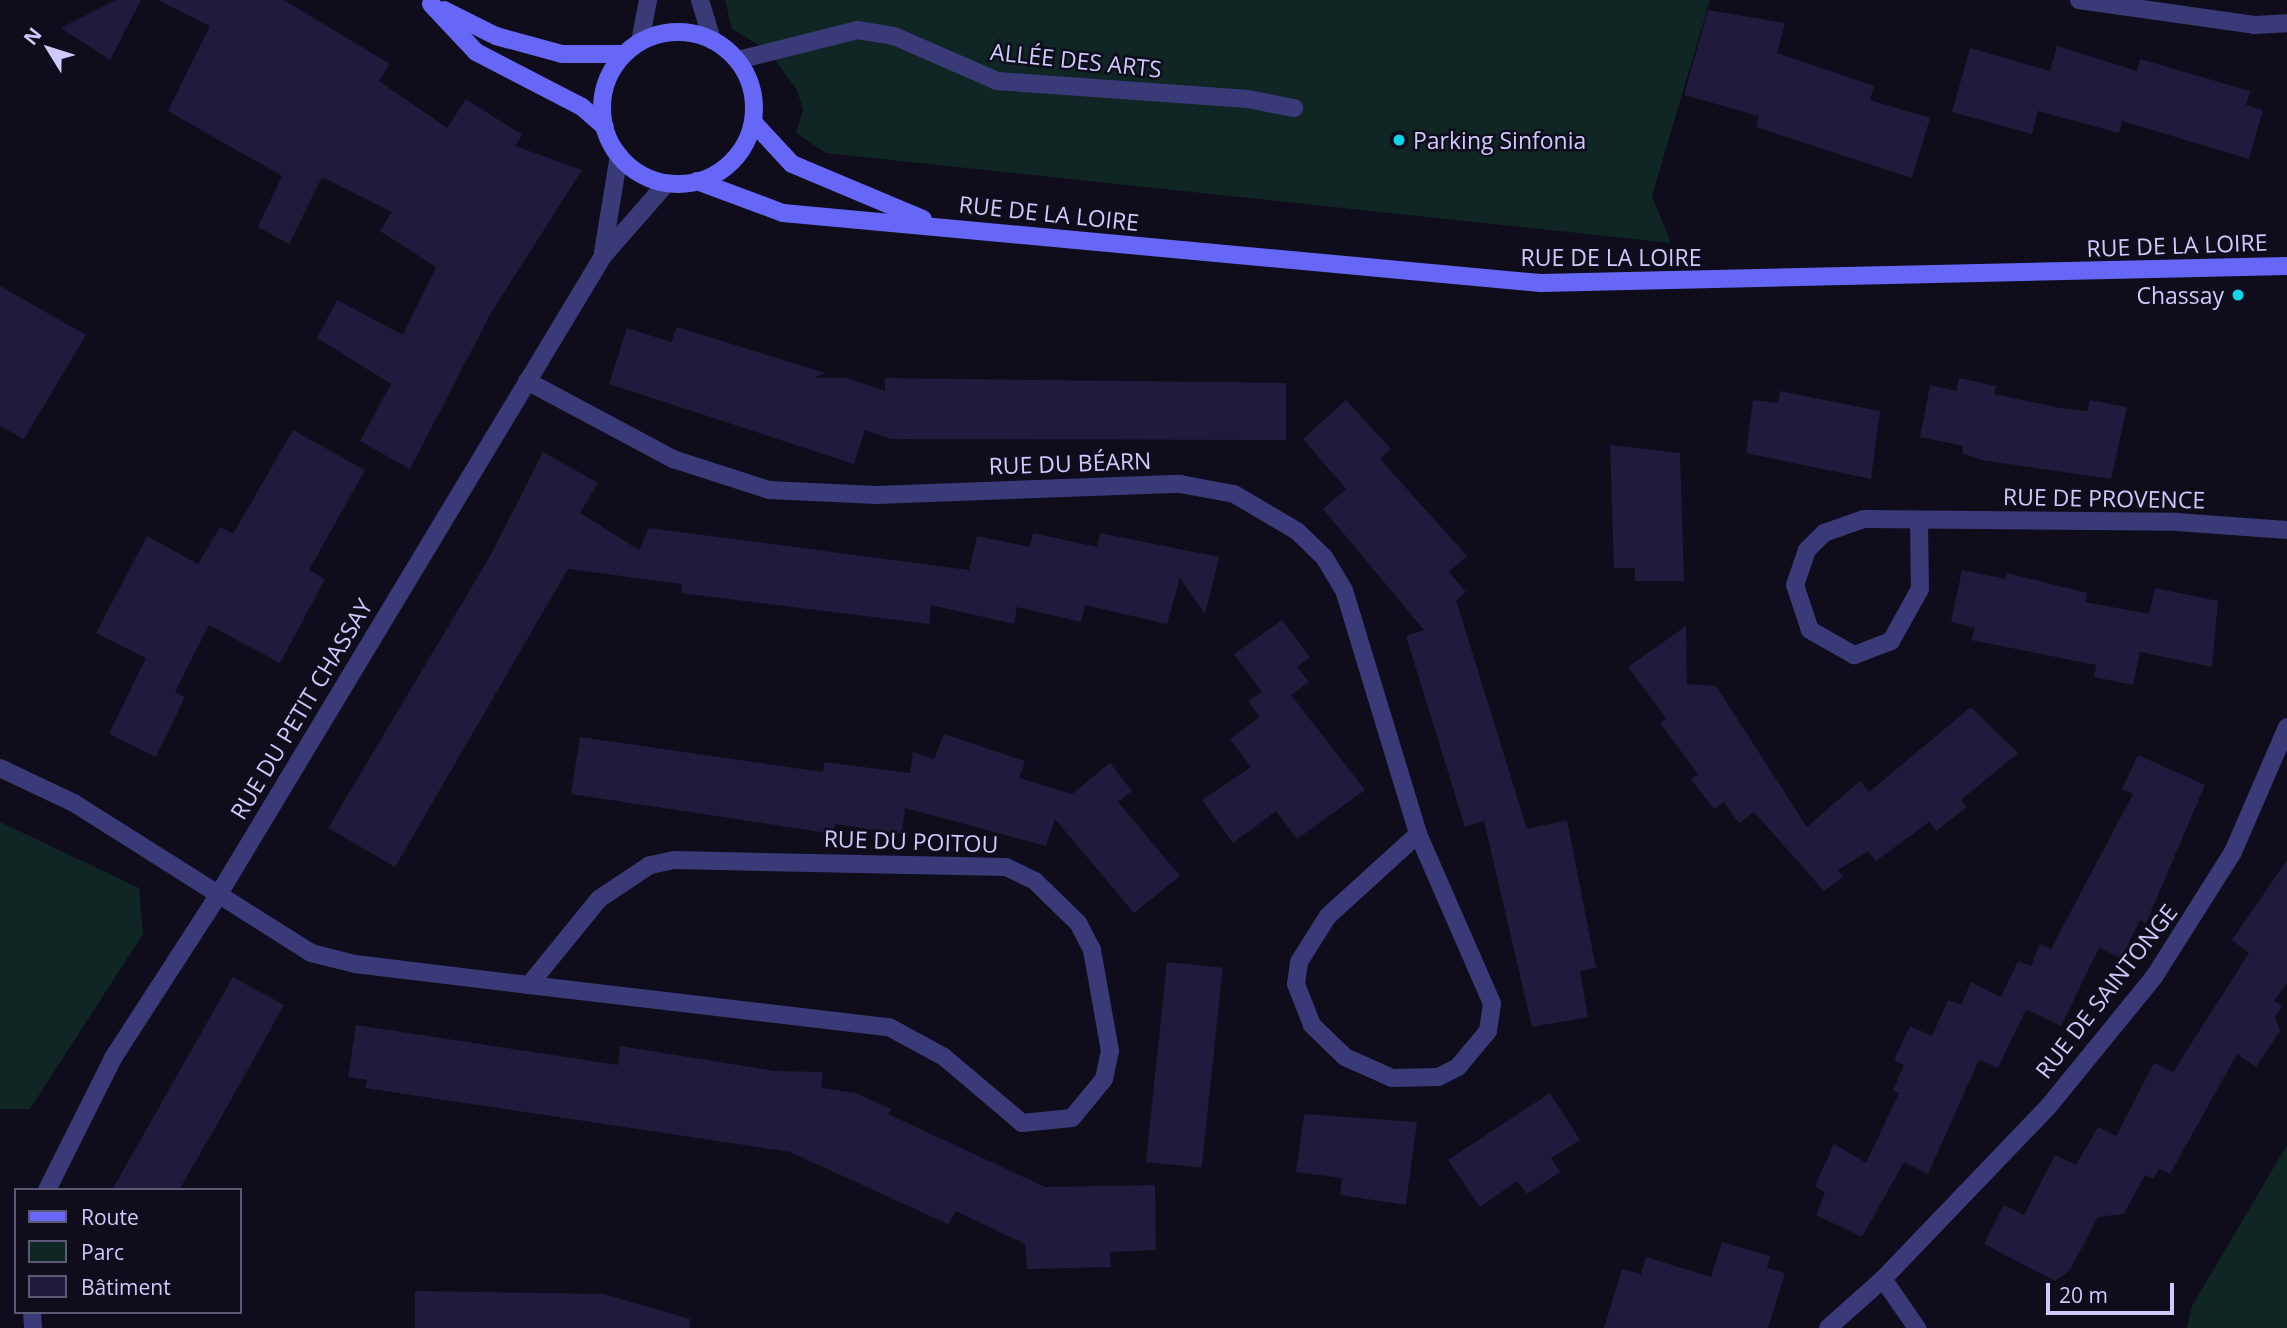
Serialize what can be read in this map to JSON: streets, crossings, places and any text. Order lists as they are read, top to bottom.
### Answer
{
  "streets": {
    "street": [
      "ALLÉE DES ARTS",
      "RUE DE LA LOIRE",
      "RUE DU BÉARN",
      "RUE DE PROVENCE",
      "RUE DU PETIT CHASSAY",
      "RUE DU POITOU",
      "RUE DE SAINTONGE"
    ]
  },
  "crossings": [
    ["ALLÉE DES ARTS", "RUE DE LA LOIRE"],
    ["ALLÉE DES ARTS", "RUE DU PETIT CHASSAY"],
    ["RUE DE LA LOIRE", "RUE DU PETIT CHASSAY"],
    ["RUE DU BÉARN", "RUE DU PETIT CHASSAY"],
    ["RUE DU PETIT CHASSAY", "RUE DU POITOU"]
  ],
  "places": ["Parking Sinfonia", "Chassay"],
  "legend": ["Route", "Parc", "Bâtiment"],
  "scale_bar": "20 m",
  "north": "top left"
}
